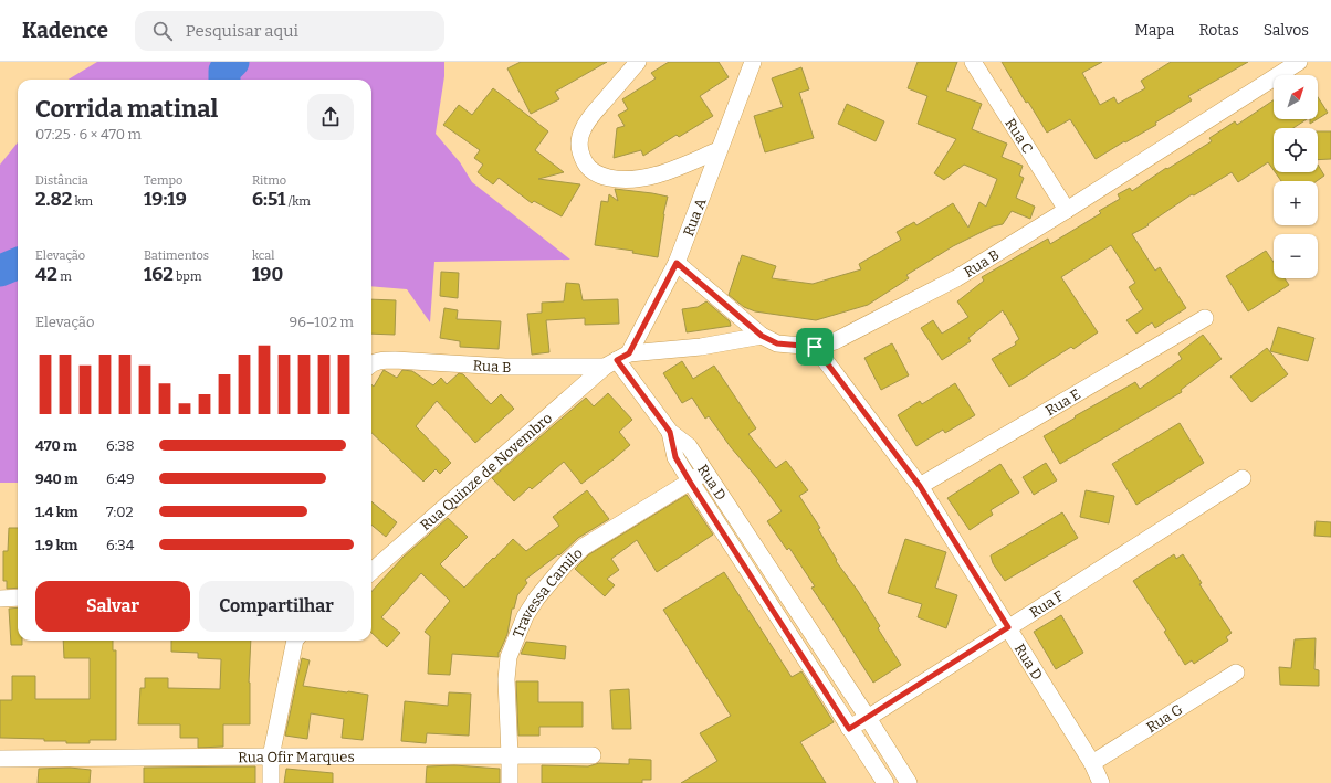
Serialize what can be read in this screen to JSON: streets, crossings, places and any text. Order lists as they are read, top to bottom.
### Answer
{
  "streets": {
    "street": [
      "Rua C",
      "Rua A",
      "Rua B",
      "Rua E",
      "Rua Quinze de Novembro",
      "Rua D",
      "Travessa Camilo",
      "Rua F",
      "Rua G",
      "Rua Ofir Marques"
    ]
  },
  "crossings": [
    ["Rua C", "Rua B"],
    ["Rua A", "Rua B"],
    ["Rua A", "Rua Quinze de Novembro"],
    ["Rua A", "Rua D"],
    ["Rua B", "Rua Quinze de Novembro"],
    ["Rua B", "Rua D"],
    ["Rua E", "Rua D"],
    ["Rua Quinze de Novembro", "Rua D"],
    ["Rua D", "Travessa Camilo"],
    ["Rua D", "Rua F"],
    ["Rua D", "Rua G"],
    ["Travessa Camilo", "Rua Ofir Marques"]
  ],
  "north": "top right",
  "page": {
    "header": "Kadence",
    "search": "Pesquisar aqui",
    "nav": ["Mapa", "Rotas", "Salvos"],
    "map_buttons": ["+", "−"],
    "heading": ["Corrida matinal", "07:25 · 6 × 470 m"],
    "stats": [
      ["Distância", "2.82 km"],
      ["Tempo", "19:19"],
      ["Ritmo", "6:51 /km"],
      ["Elevação", "42 m"],
      ["Batimentos", "162 bpm"],
      ["kcal", "190"]
    ],
    "chart": ["Elevação", "96–102 m"],
    "list": [
      {
        "name": "470 m",
        "note": "6:38"
      },
      {
        "name": "940 m",
        "note": "6:49"
      },
      {
        "name": "1.4 km",
        "note": "7:02"
      },
      {
        "name": "1.9 km",
        "note": "6:34"
      }
    ],
    "buttons": ["Salvar", "Compartilhar"]
  }
}
